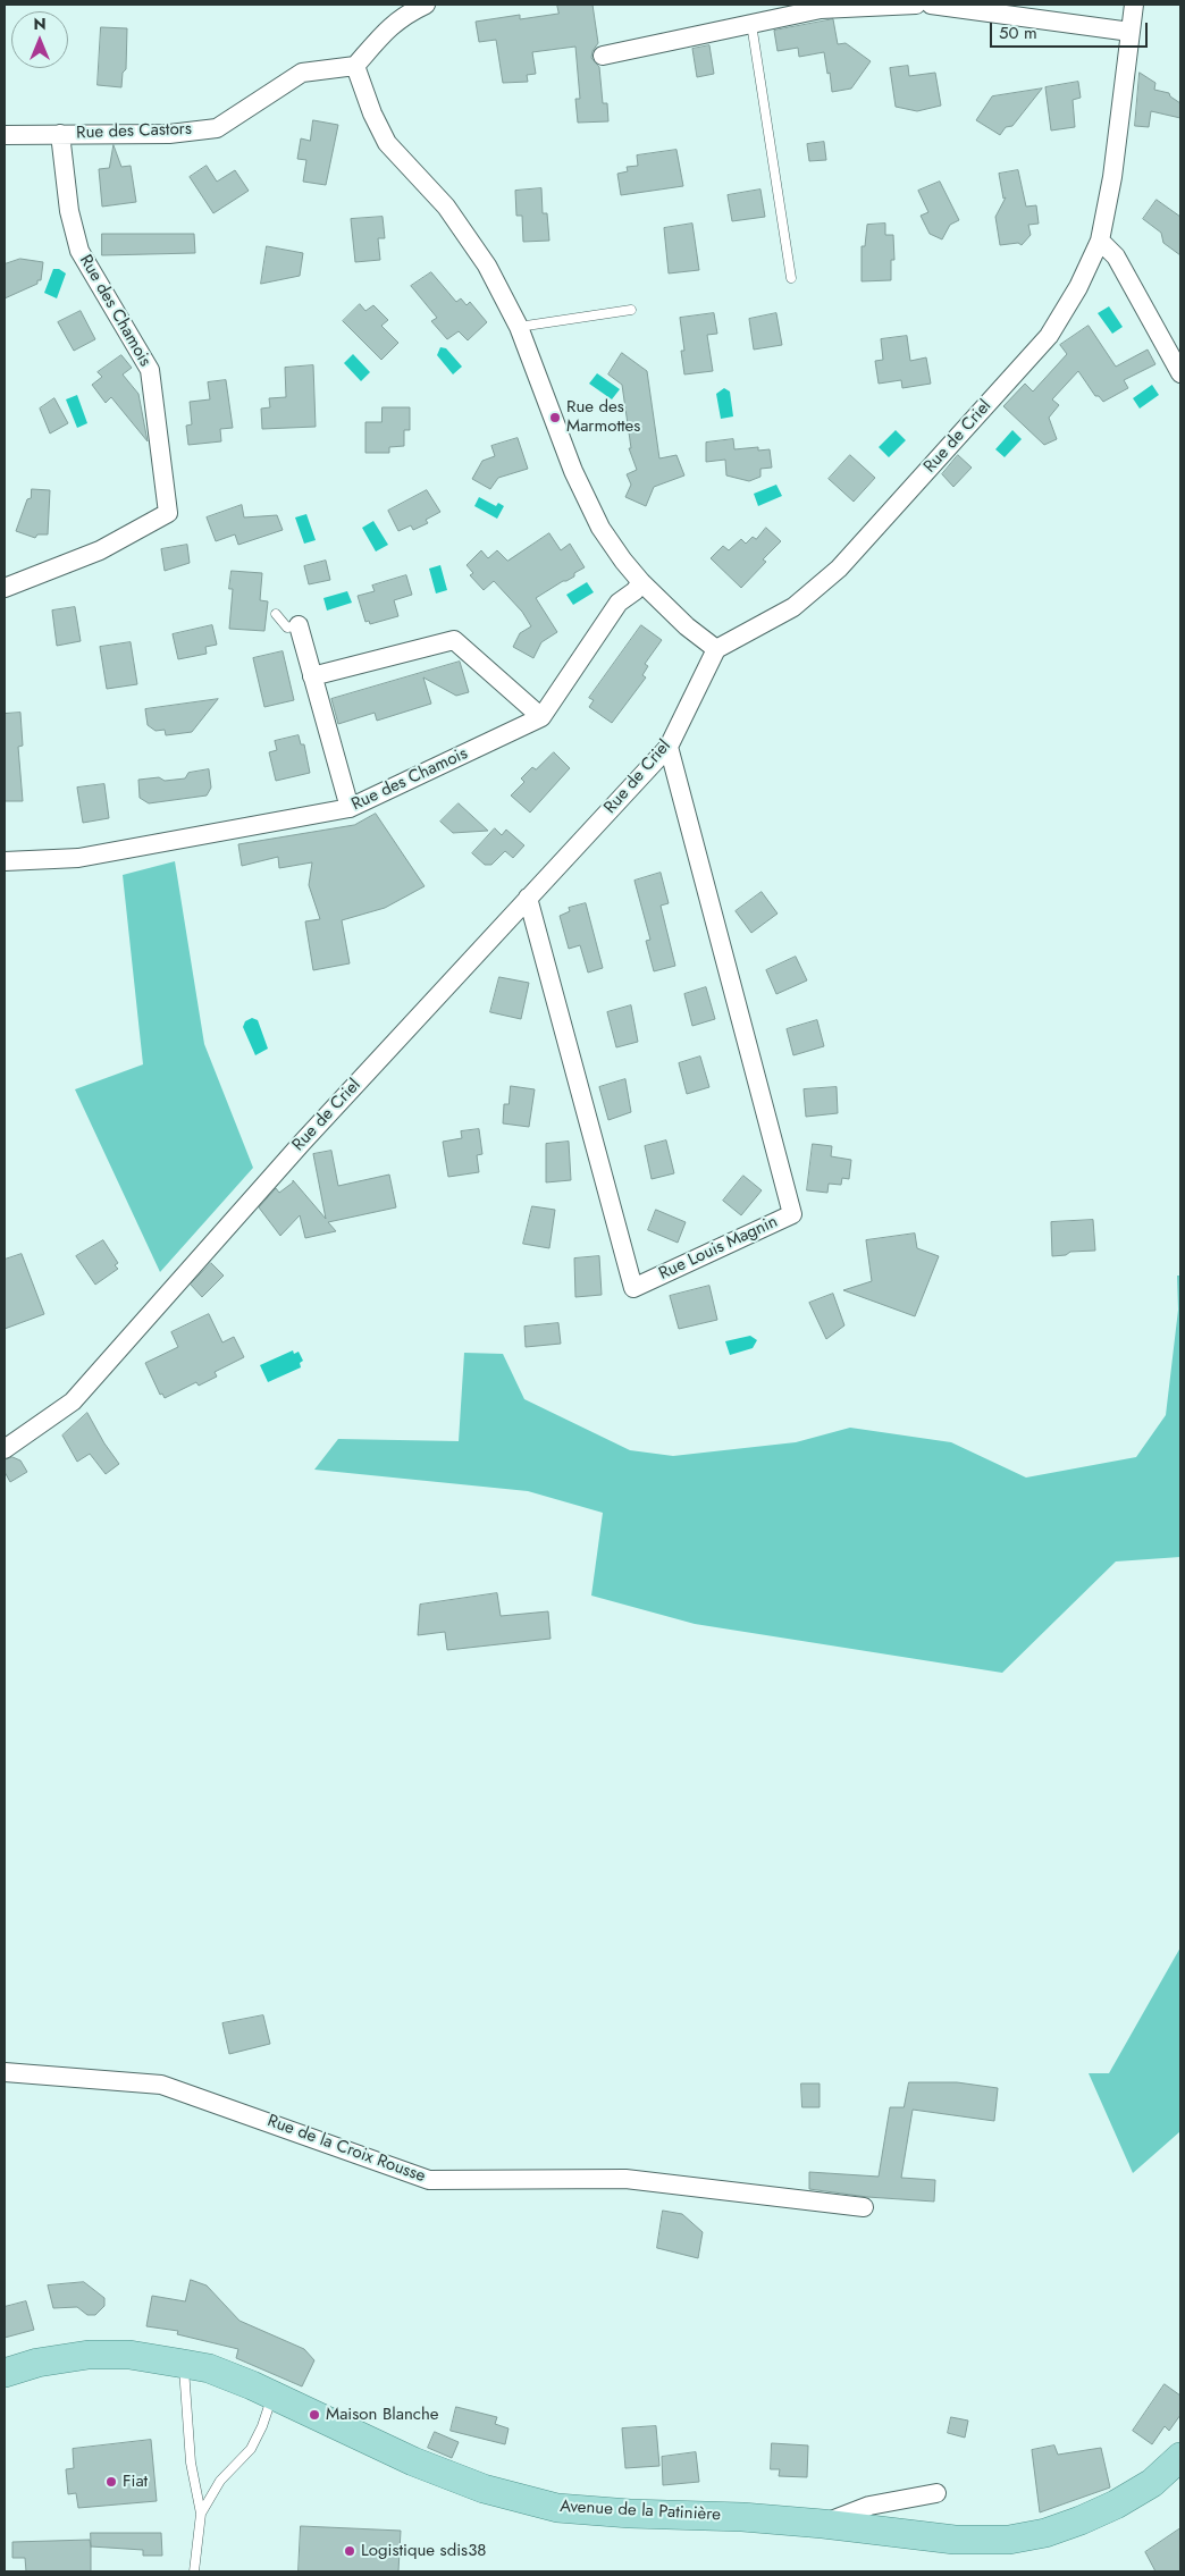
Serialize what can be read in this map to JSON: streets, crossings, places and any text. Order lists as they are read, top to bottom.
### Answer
{
  "streets": {
    "main road": ["Avenue de la Patinière"],
    "street": [
      "Rue des Castors",
      "Rue des Chamois",
      "Rue de Criel",
      "Rue Louis Magnin",
      "Rue de la Croix Rousse"
    ]
  },
  "crossings": [
    ["Rue des Castors", "Rue des Chamois"],
    ["Rue de Criel", "Rue Louis Magnin"]
  ],
  "places": [
    "Rue des Marmottes",
    "Maison Blanche",
    "Fiat",
    "Logistique sdis38"
  ],
  "scale_bar": "50 m",
  "north": "top"
}
